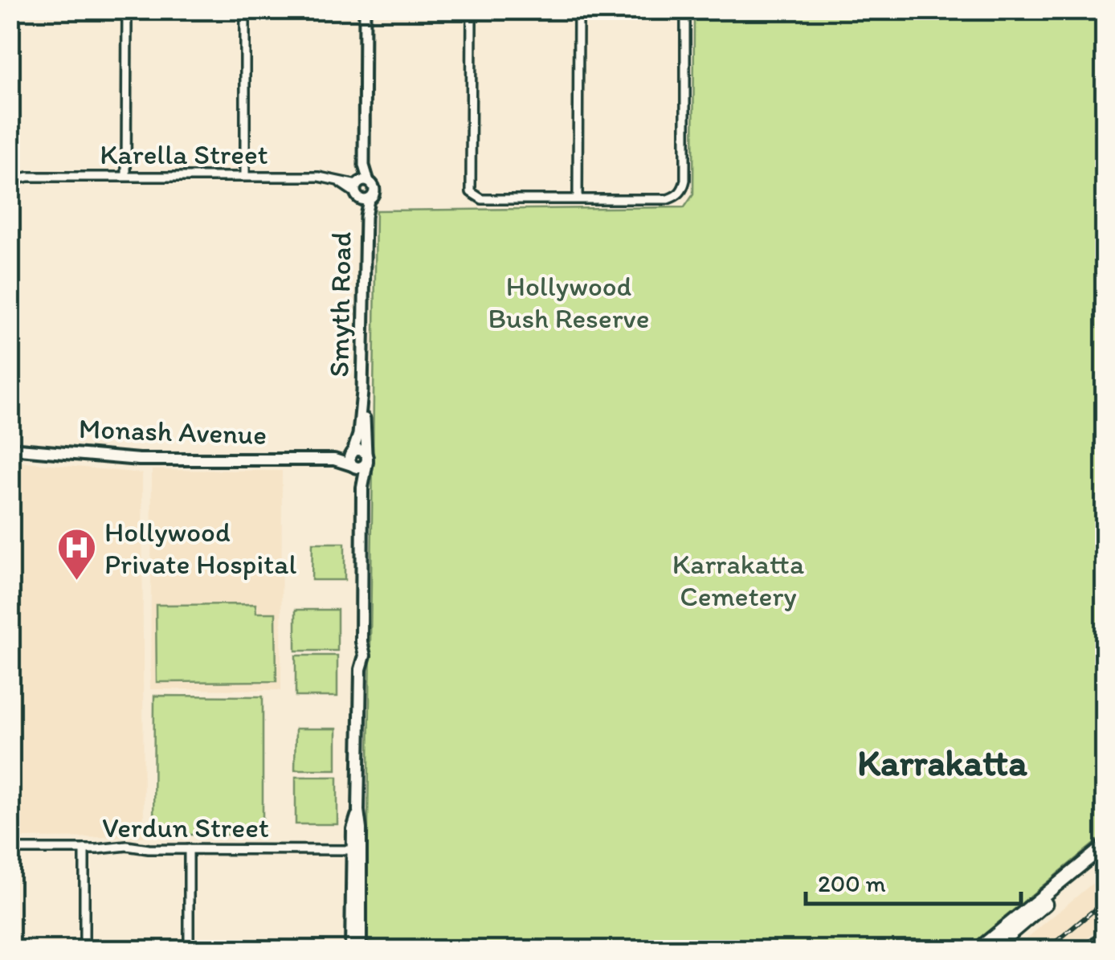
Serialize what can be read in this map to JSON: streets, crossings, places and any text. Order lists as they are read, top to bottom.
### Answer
{
  "streets": {
    "main road": ["Smyth Road", "Monash Avenue"],
    "street": ["Karella Street", "Verdun Street"]
  },
  "crossings": [
    ["Karella Street", "Smyth Road"],
    ["Smyth Road", "Monash Avenue"],
    ["Smyth Road", "Verdun Street"]
  ],
  "districts": ["Karrakatta"],
  "parks": ["Hollywood Bush Reserve", "Karrakatta Cemetery"],
  "places": {
    "hospital": ["Hollywood Private Hospital"]
  },
  "scale_bar": "200 m"
}
